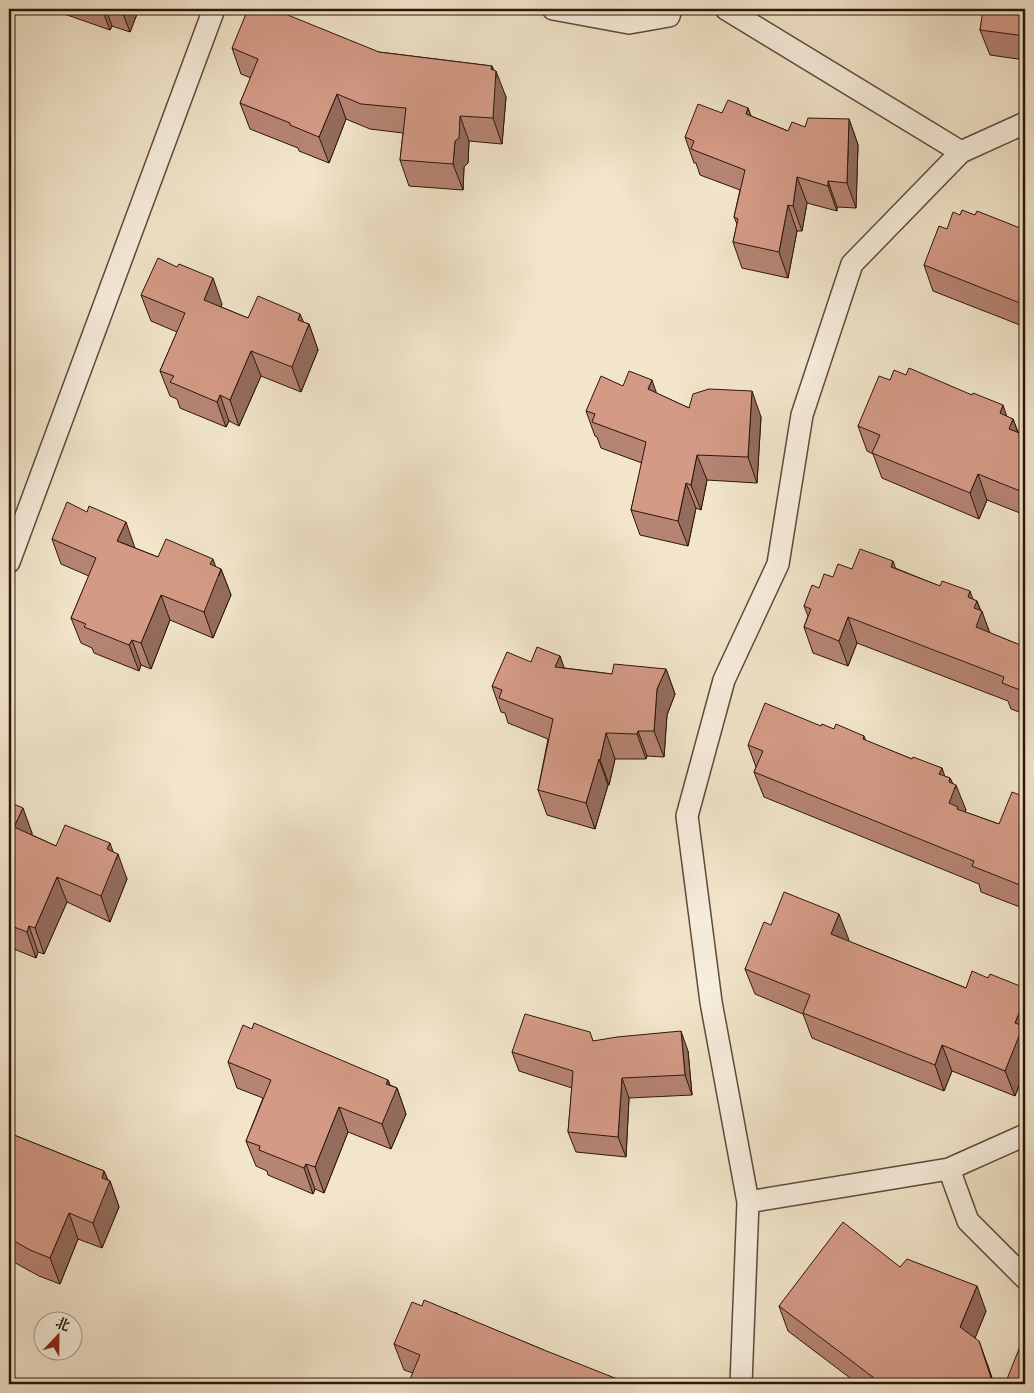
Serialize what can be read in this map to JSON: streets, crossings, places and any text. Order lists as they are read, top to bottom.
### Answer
{
  "north": "top"
}
